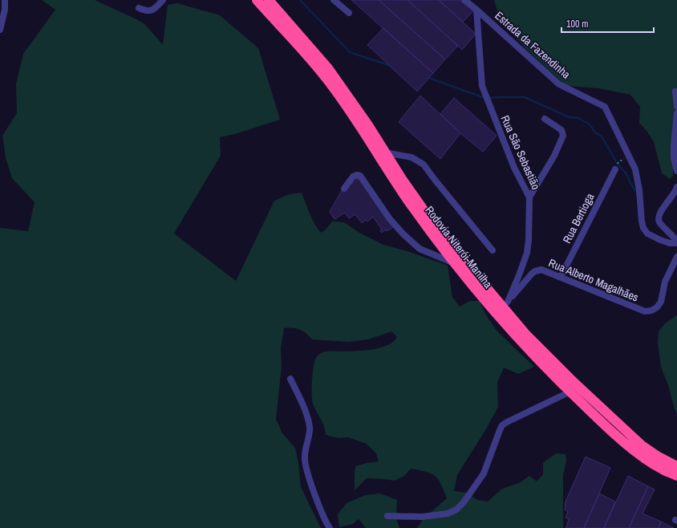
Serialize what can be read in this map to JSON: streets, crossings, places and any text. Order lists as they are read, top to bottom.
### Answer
{
  "streets": {
    "highway": ["Rodovia Niterói-Manilha"],
    "street": [
      "Estrada da Fazendinha",
      "Rua São Sebastião",
      "Rua Bertioga",
      "Rua Alberto Magalhães"
    ]
  },
  "crossings": [
    ["Estrada da Fazendinha", "Rua São Sebastião"],
    ["Rua São Sebastião", "Rodovia Niterói-Manilha"],
    ["Rua São Sebastião", "Rua Alberto Magalhães"],
    ["Rua Bertioga", "Rua Alberto Magalhães"],
    ["Rodovia Niterói-Manilha", "Rua Alberto Magalhães"]
  ],
  "scale_bar": "100 m"
}
